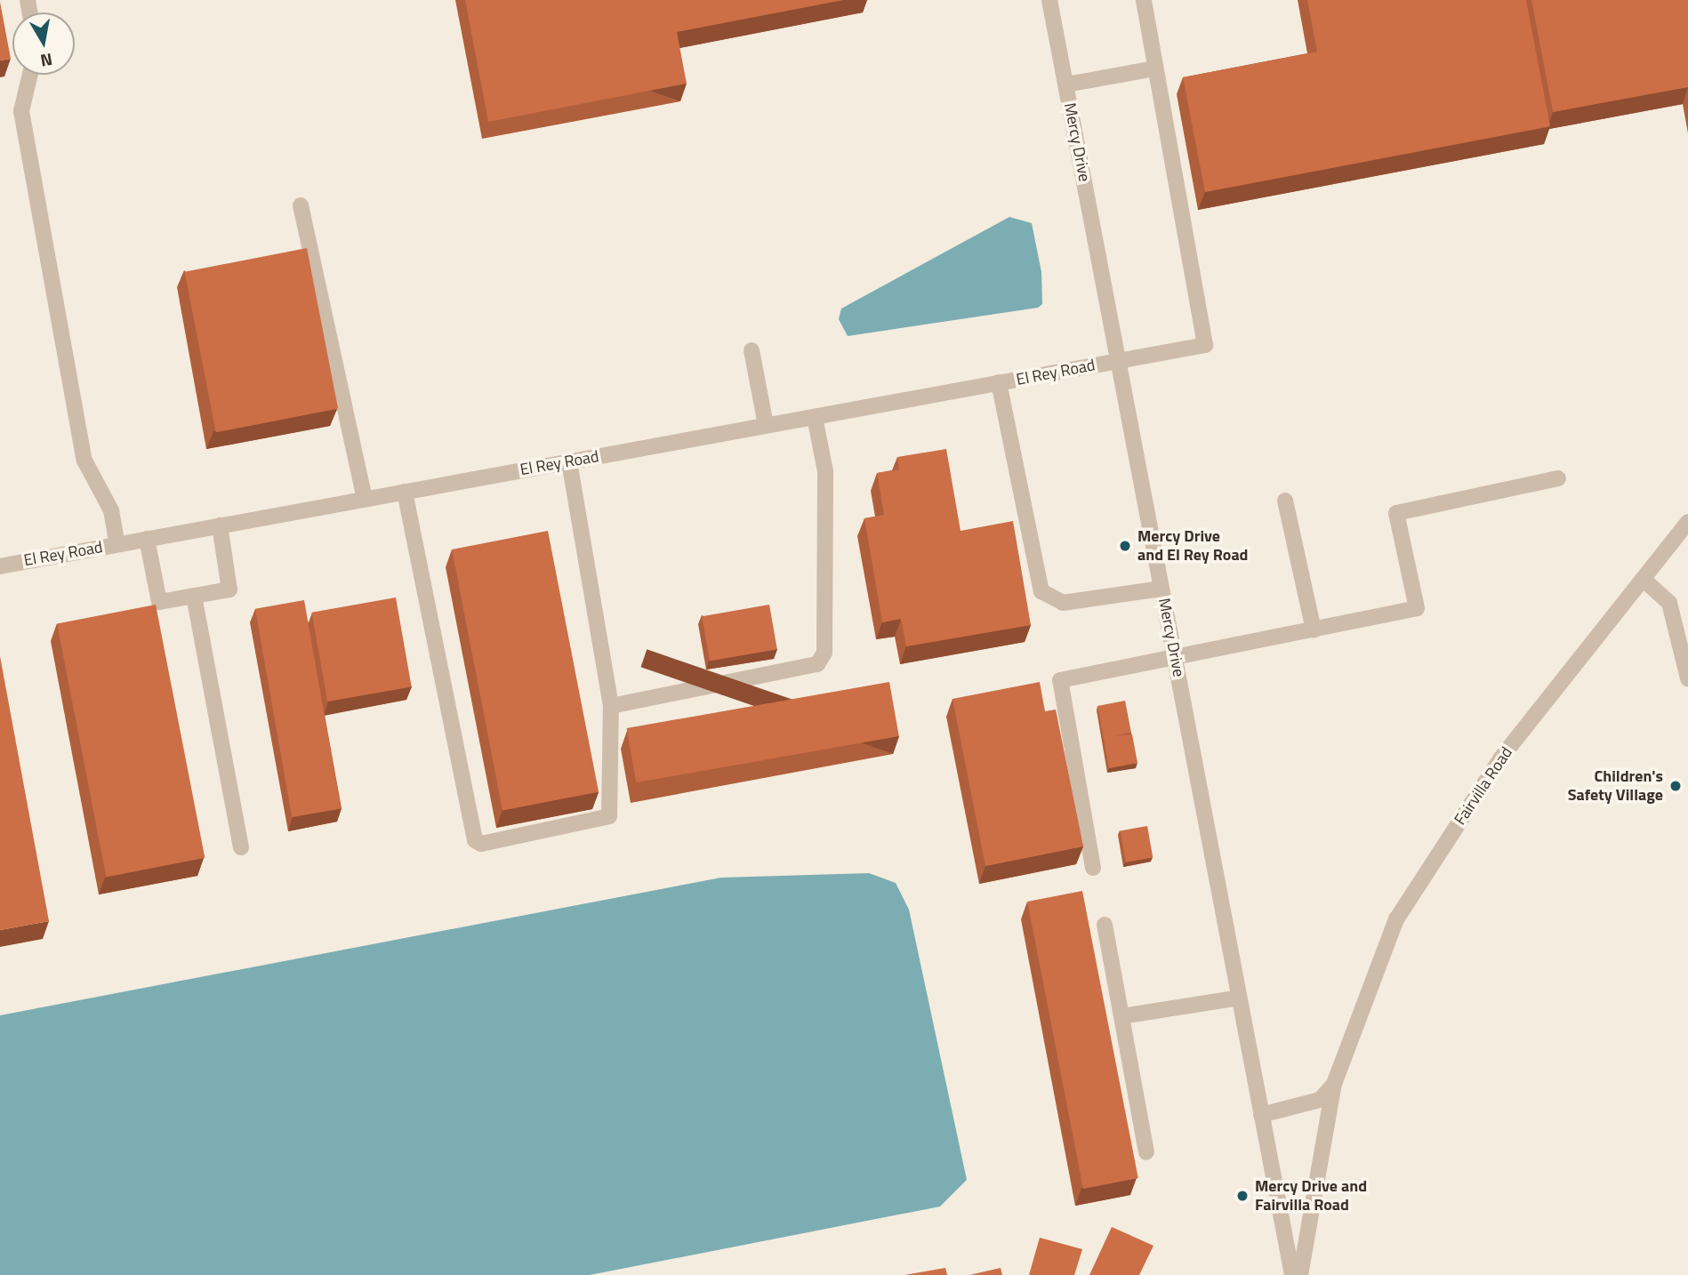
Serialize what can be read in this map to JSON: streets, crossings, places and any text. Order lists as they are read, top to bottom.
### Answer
{
  "streets": {
    "street": ["Mercy Drive", "El Rey Road", "Fairvilla Road"]
  },
  "crossings": [
    ["Mercy Drive", "El Rey Road"]
  ],
  "places": ["Mercy Drive and El Rey Road", "Children's Safety Village", "Mercy Drive and Fairvilla Road"],
  "north": "bottom"
}
